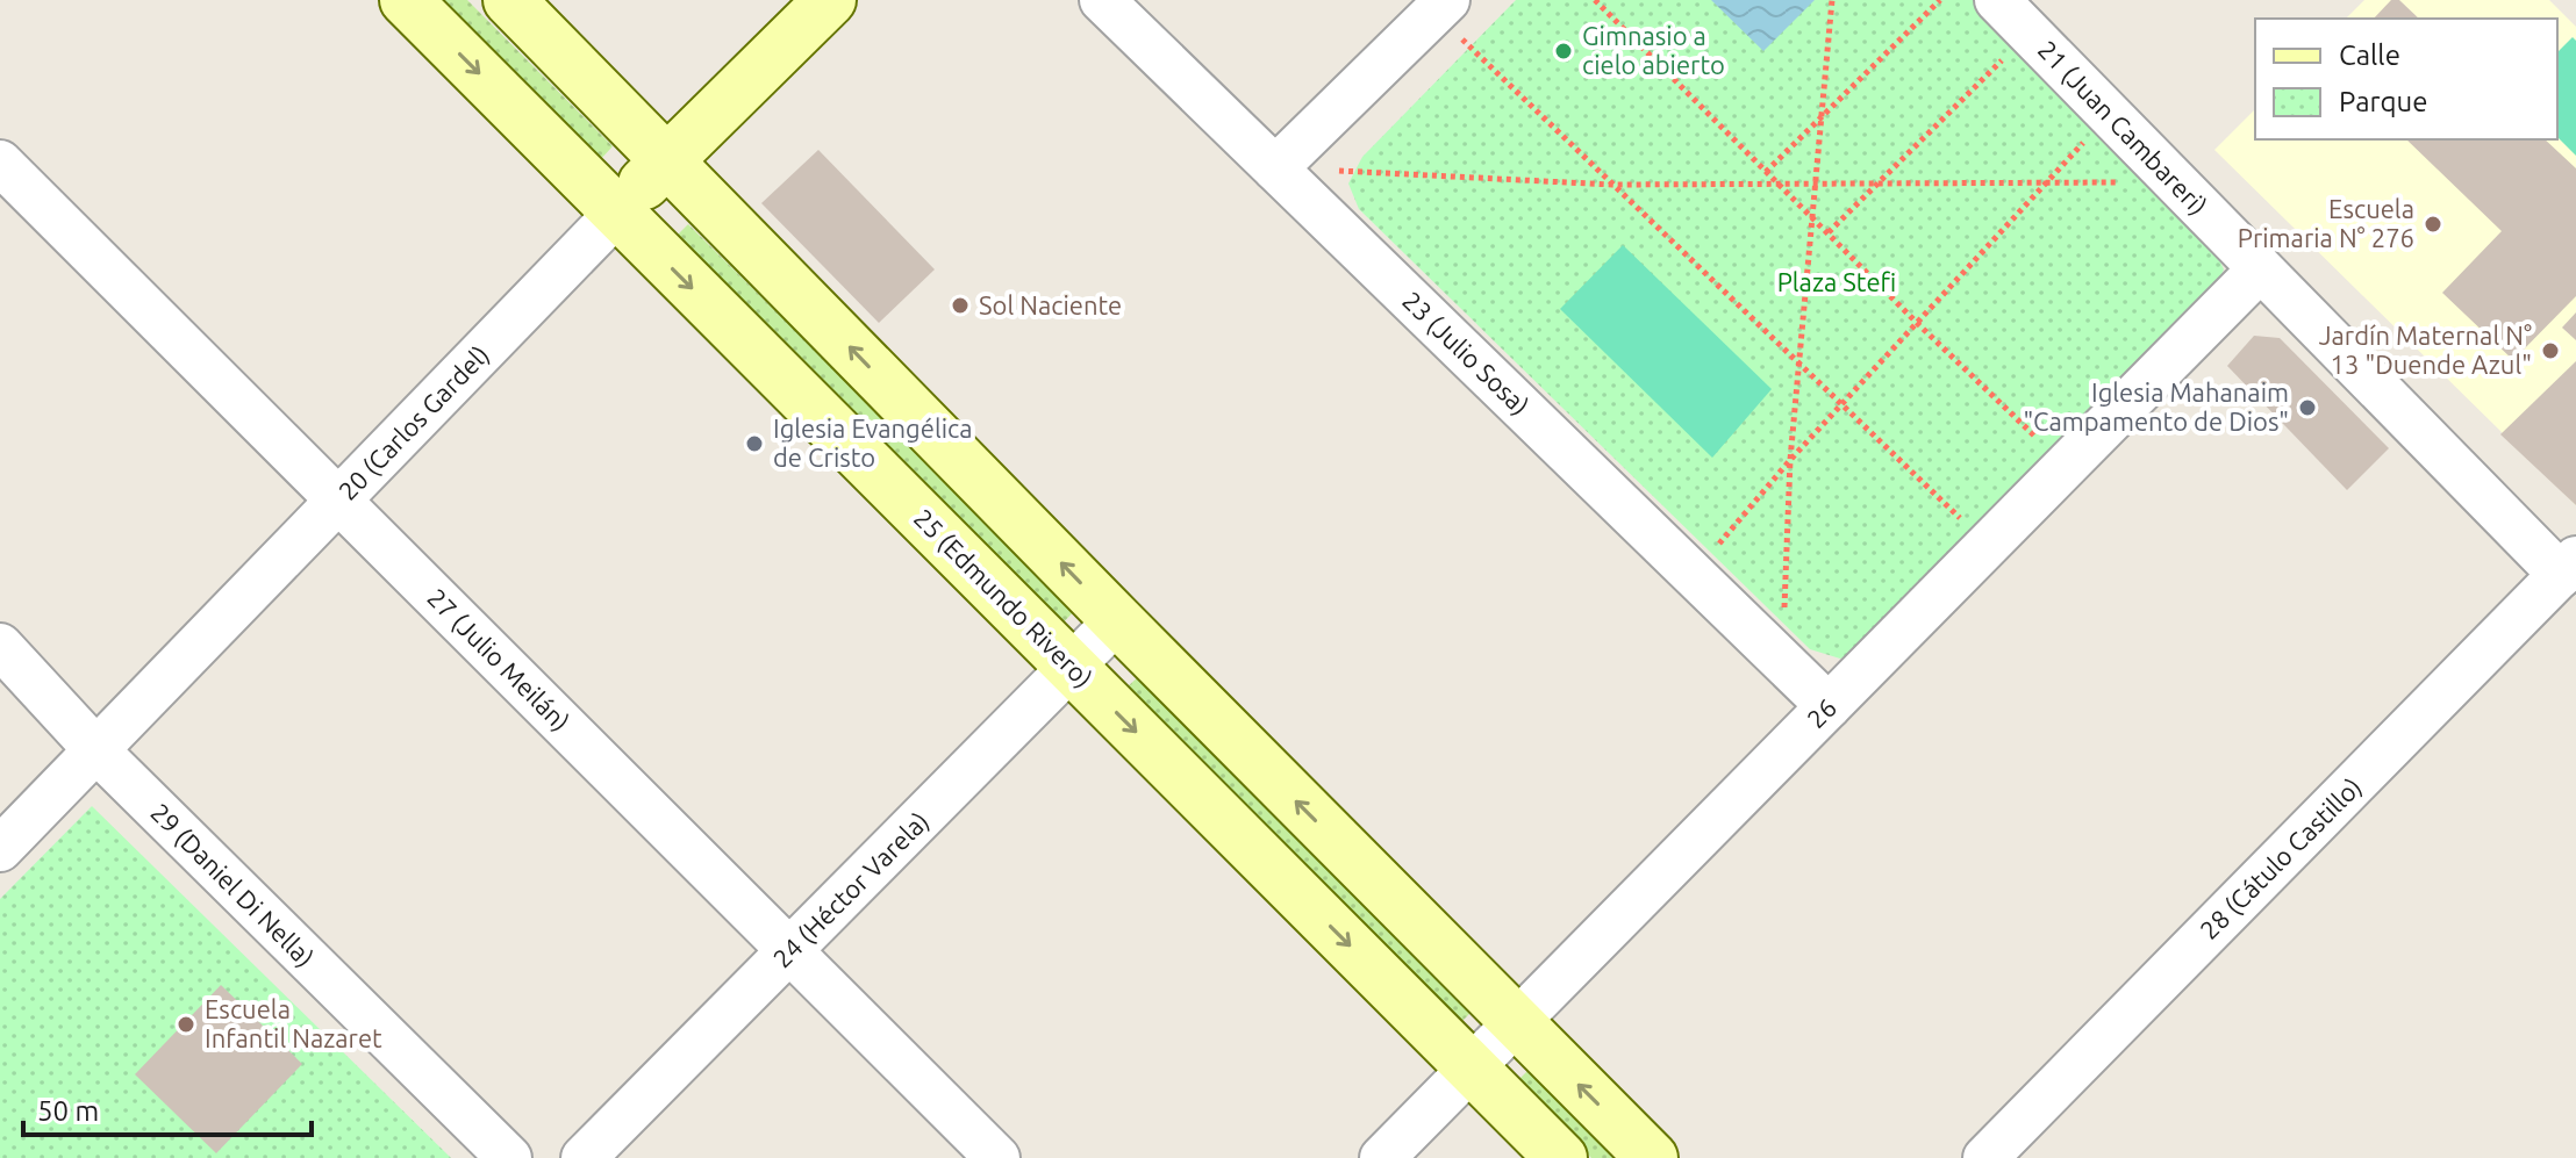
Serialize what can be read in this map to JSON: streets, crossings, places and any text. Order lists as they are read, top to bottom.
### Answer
{
  "streets": {
    "street": [
      "21 (Juan Cambareri)",
      "23 (Julio Sosa)",
      "20 (Carlos Gardel)",
      "25 (Edmundo Rivero)",
      "27 (Julio Meilán)",
      "26",
      "28 (Cátulo Castillo)",
      "29 (Daniel Di Nella)",
      "24 (Héctor Varela)"
    ]
  },
  "crossings": [
    ["21 (Juan Cambareri)", "26"],
    ["21 (Juan Cambareri)", "28 (Cátulo Castillo)"],
    ["23 (Julio Sosa)", "26"],
    ["20 (Carlos Gardel)", "25 (Edmundo Rivero)"],
    ["20 (Carlos Gardel)", "27 (Julio Meilán)"],
    ["20 (Carlos Gardel)", "29 (Daniel Di Nella)"],
    ["25 (Edmundo Rivero)", "26"],
    ["25 (Edmundo Rivero)", "24 (Héctor Varela)"],
    ["27 (Julio Meilán)", "24 (Héctor Varela)"]
  ],
  "parks": ["Plaza Stefi"],
  "places": [
    "Gimnasio a cielo abierto",
    "Escuela Primaria N° 276",
    "Sol Naciente",
    "Jardín Maternal N° 13 \"Duende Azul\"",
    "Iglesia Mahanaim \"Campamento de Dios\"",
    "Iglesia Evangélica de Cristo",
    "Escuela Infantil Nazaret"
  ],
  "legend": ["Calle", "Parque"],
  "scale_bar": "50 m"
}
